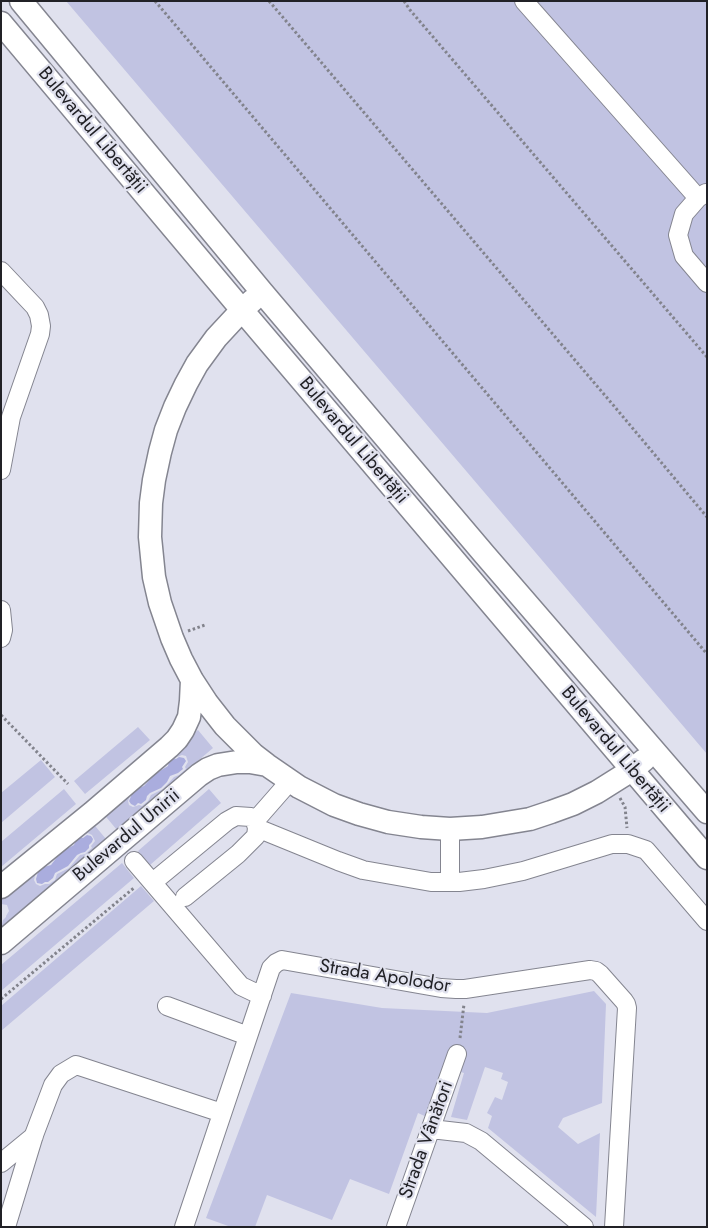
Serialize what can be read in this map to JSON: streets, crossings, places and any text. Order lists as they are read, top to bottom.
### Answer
{
  "streets": {
    "main road": ["Bulevardul Libertății", "Bulevardul Unirii"],
    "street": ["Strada Apolodor", "Strada Vânători"]
  }
}
